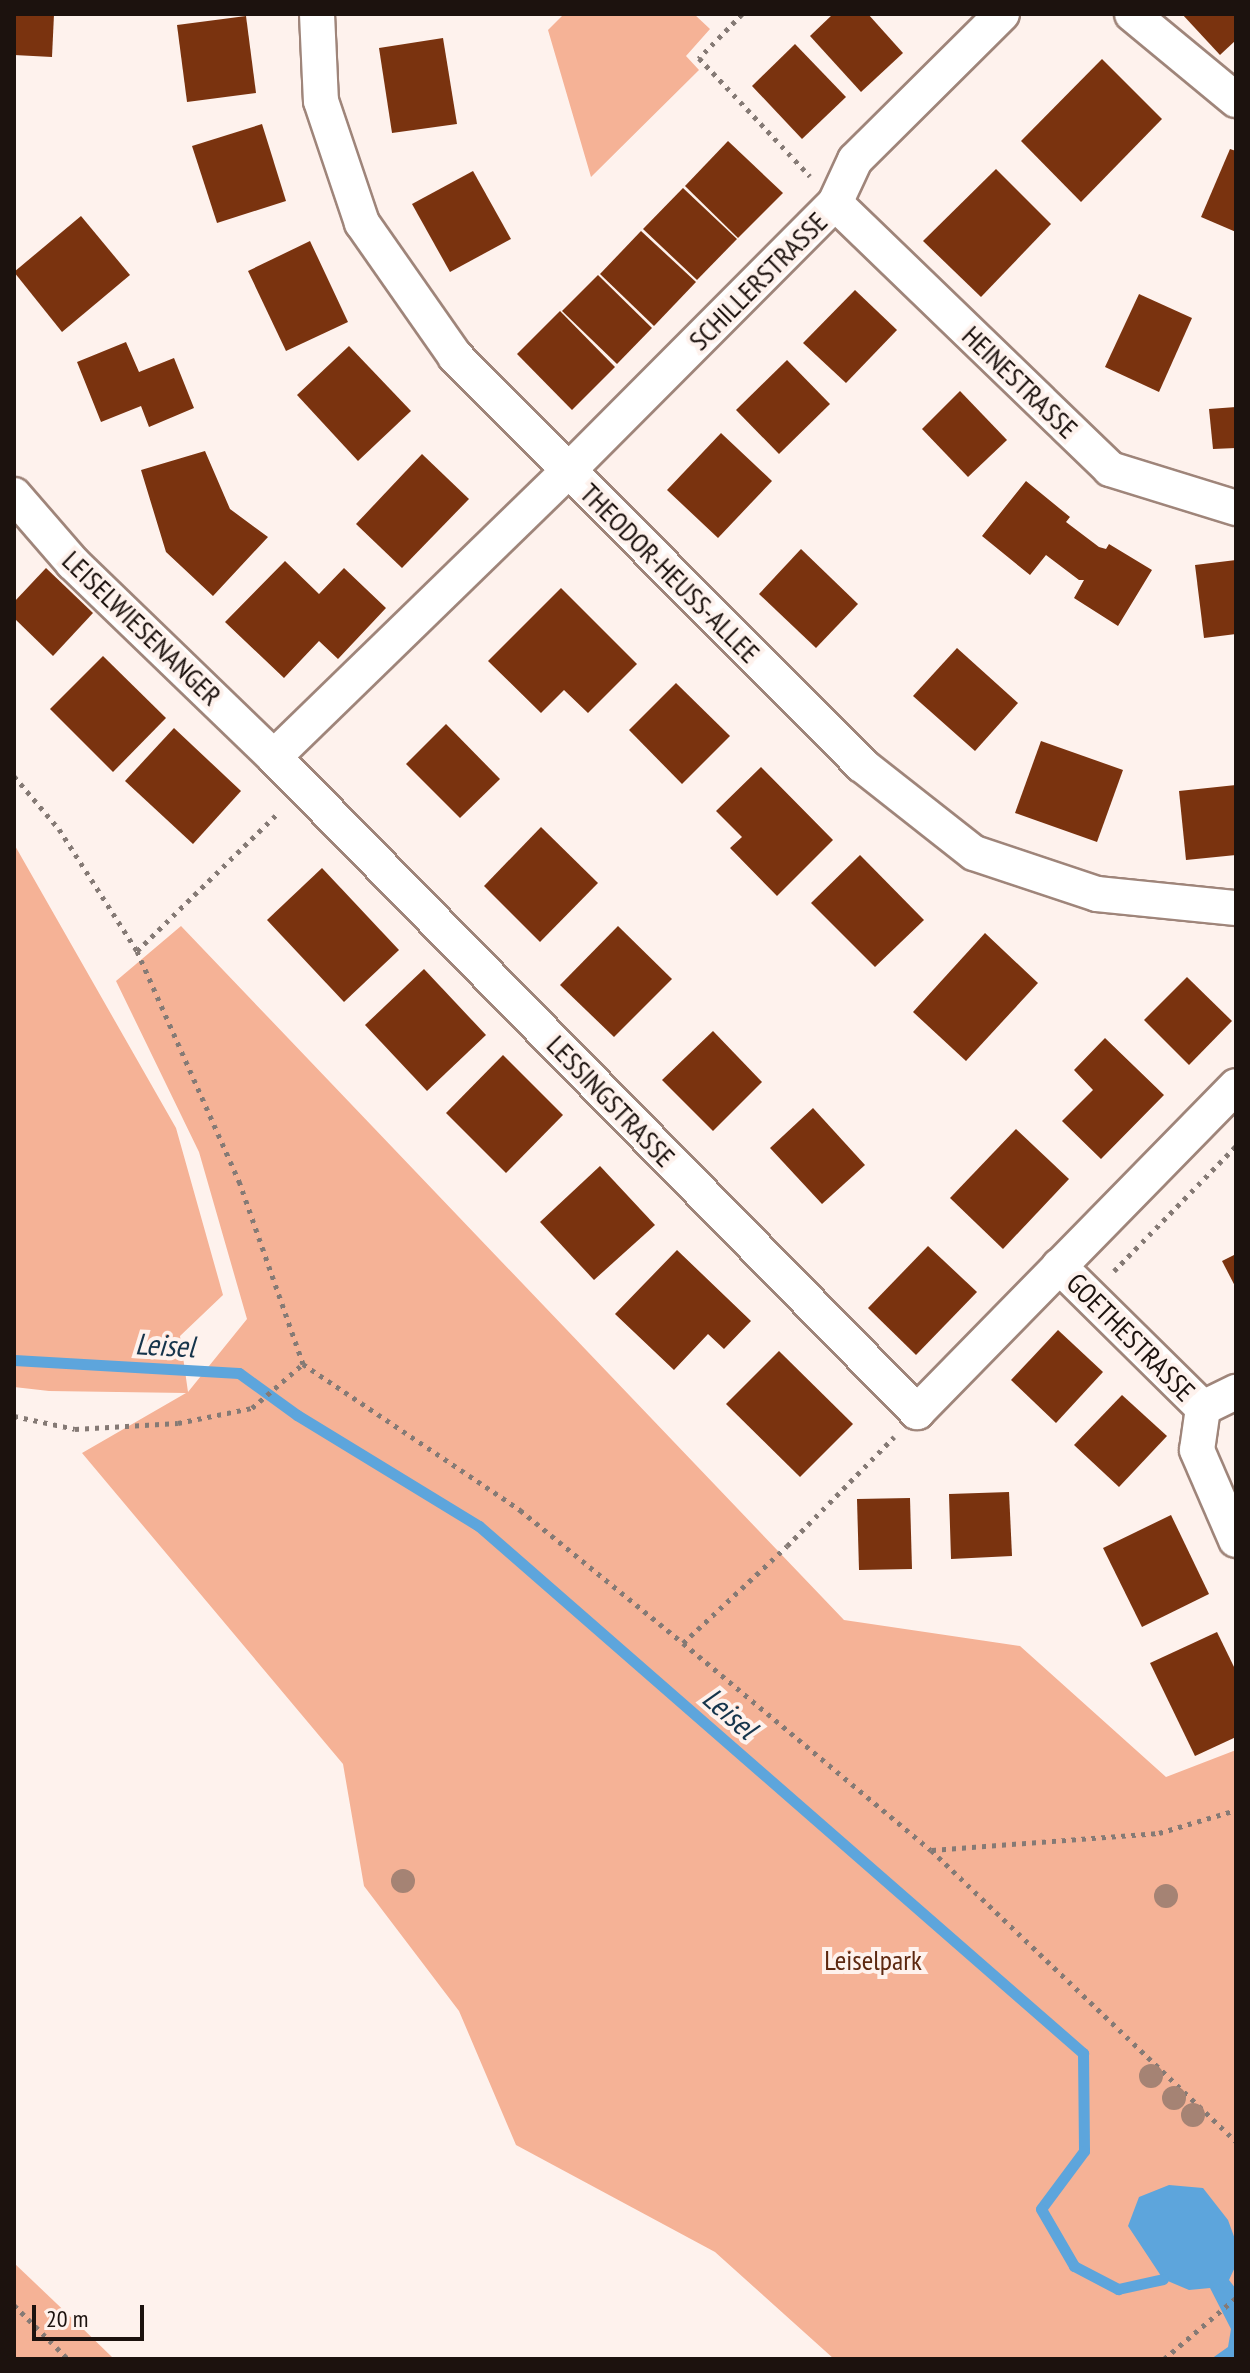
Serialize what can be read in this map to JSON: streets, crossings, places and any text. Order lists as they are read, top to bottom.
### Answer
{
  "streets": {
    "street": [
      "SCHILLERSTRASSE",
      "HEINESTRASSE",
      "THEODOR-HEUSS-ALLEE",
      "LEISELWIESENANGER",
      "LESSINGSTRASSE",
      "GOETHESTRASSE"
    ]
  },
  "crossings": [
    ["SCHILLERSTRASSE", "HEINESTRASSE"],
    ["SCHILLERSTRASSE", "THEODOR-HEUSS-ALLEE"],
    ["LEISELWIESENANGER", "LESSINGSTRASSE"]
  ],
  "water": ["Leisel"],
  "parks": ["Leiselpark"],
  "scale_bar": "20 m"
}
